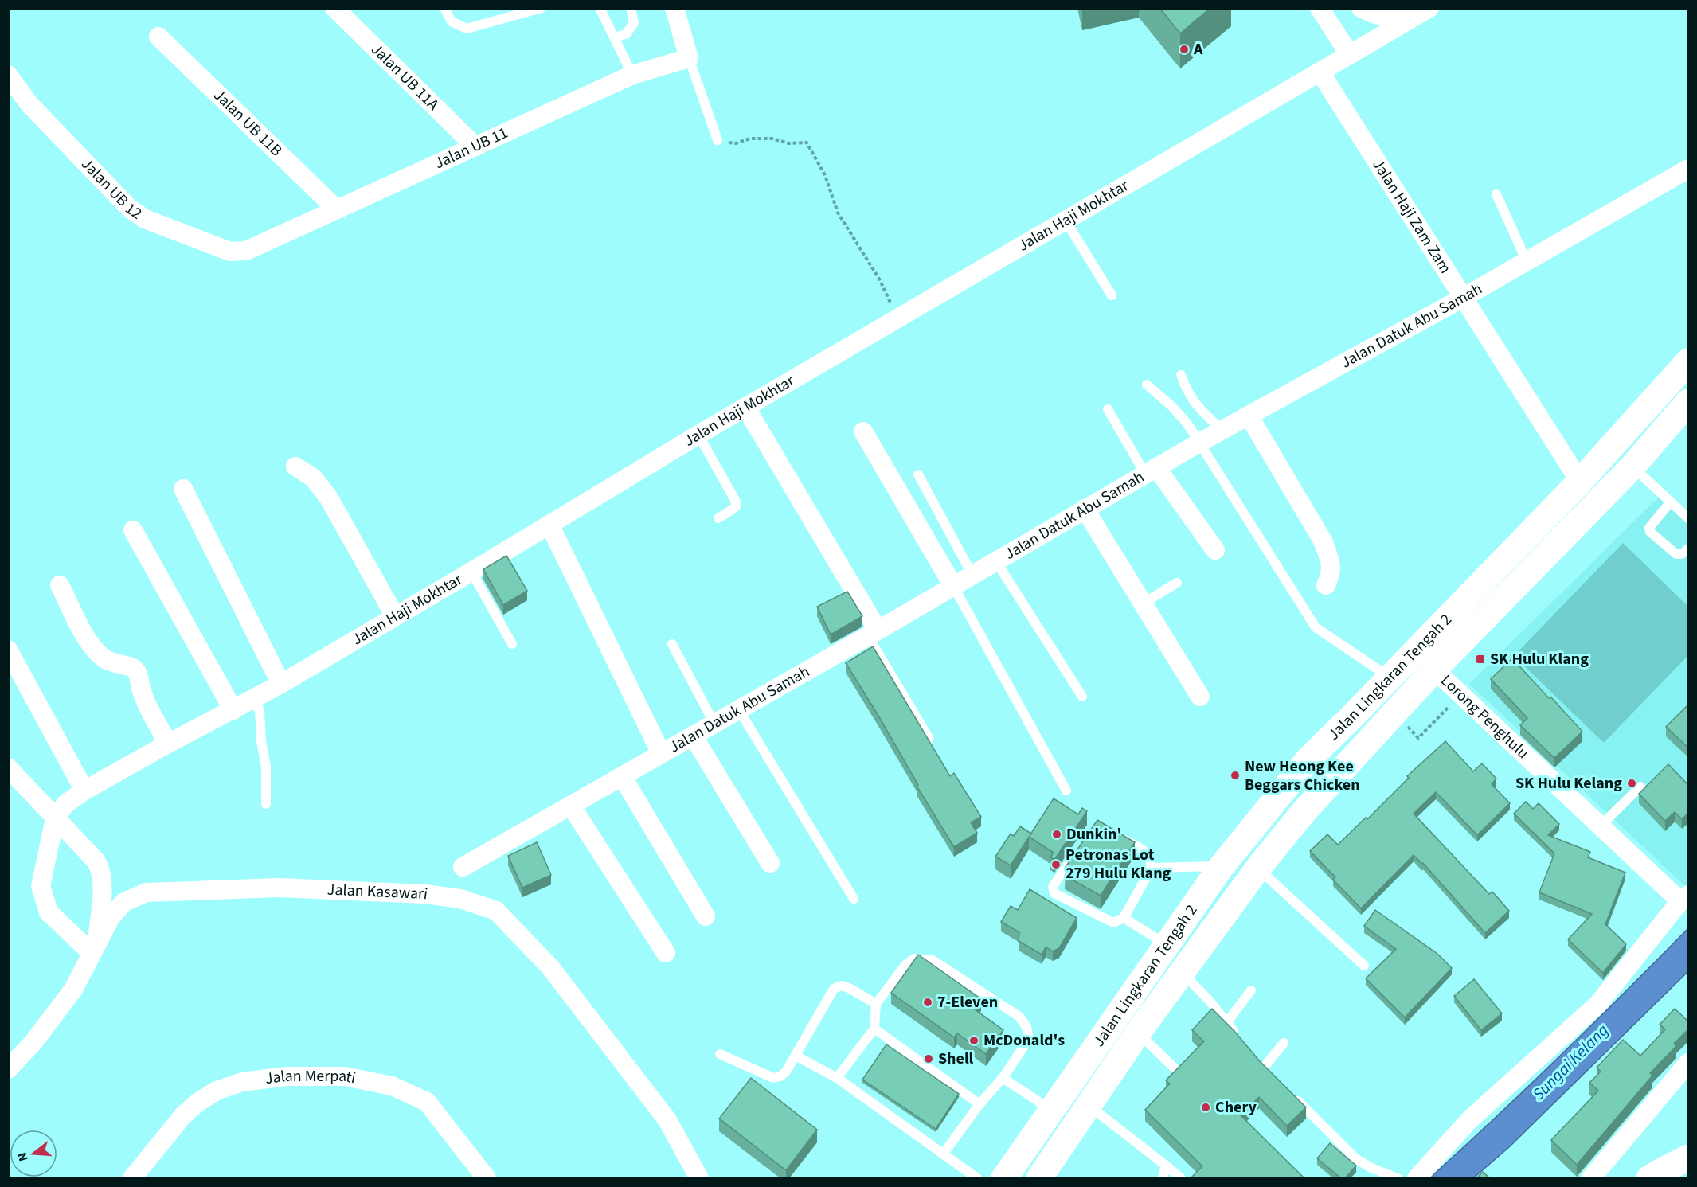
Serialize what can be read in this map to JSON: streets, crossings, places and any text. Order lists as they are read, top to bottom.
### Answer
{
  "streets": {
    "main road": ["Jalan Lingkaran Tengah 2"],
    "street": [
      "Jalan UB 11A",
      "Jalan UB 11B",
      "Jalan UB 11",
      "Jalan UB 12",
      "Jalan Haji Mokhtar",
      "Jalan Haji Zam Zam",
      "Jalan Datuk Abu Samah",
      "Lorong Penghulu",
      "Jalan Kasawari",
      "Jalan Merpati"
    ]
  },
  "crossings": [
    ["Jalan UB 11A", "Jalan UB 11"],
    ["Jalan UB 11B", "Jalan UB 11"],
    ["Jalan UB 11", "Jalan UB 12"],
    ["Jalan Haji Mokhtar", "Jalan Haji Zam Zam"],
    ["Jalan Haji Zam Zam", "Jalan Datuk Abu Samah"],
    ["Jalan Haji Zam Zam", "Jalan Lingkaran Tengah 2"],
    ["Jalan Lingkaran Tengah 2", "Lorong Penghulu"]
  ],
  "water": ["Sungai Kelang"],
  "places": {
    "other": [
      "A",
      "New Heong Kee Beggars Chicken",
      "SK Hulu Kelang",
      "Dunkin'",
      "Petronas Lot 279 Hulu Klang",
      "7-Eleven",
      "McDonald's",
      "Shell",
      "Chery"
    ],
    "transit": ["SK Hulu Klang"]
  },
  "north": "left"
}
